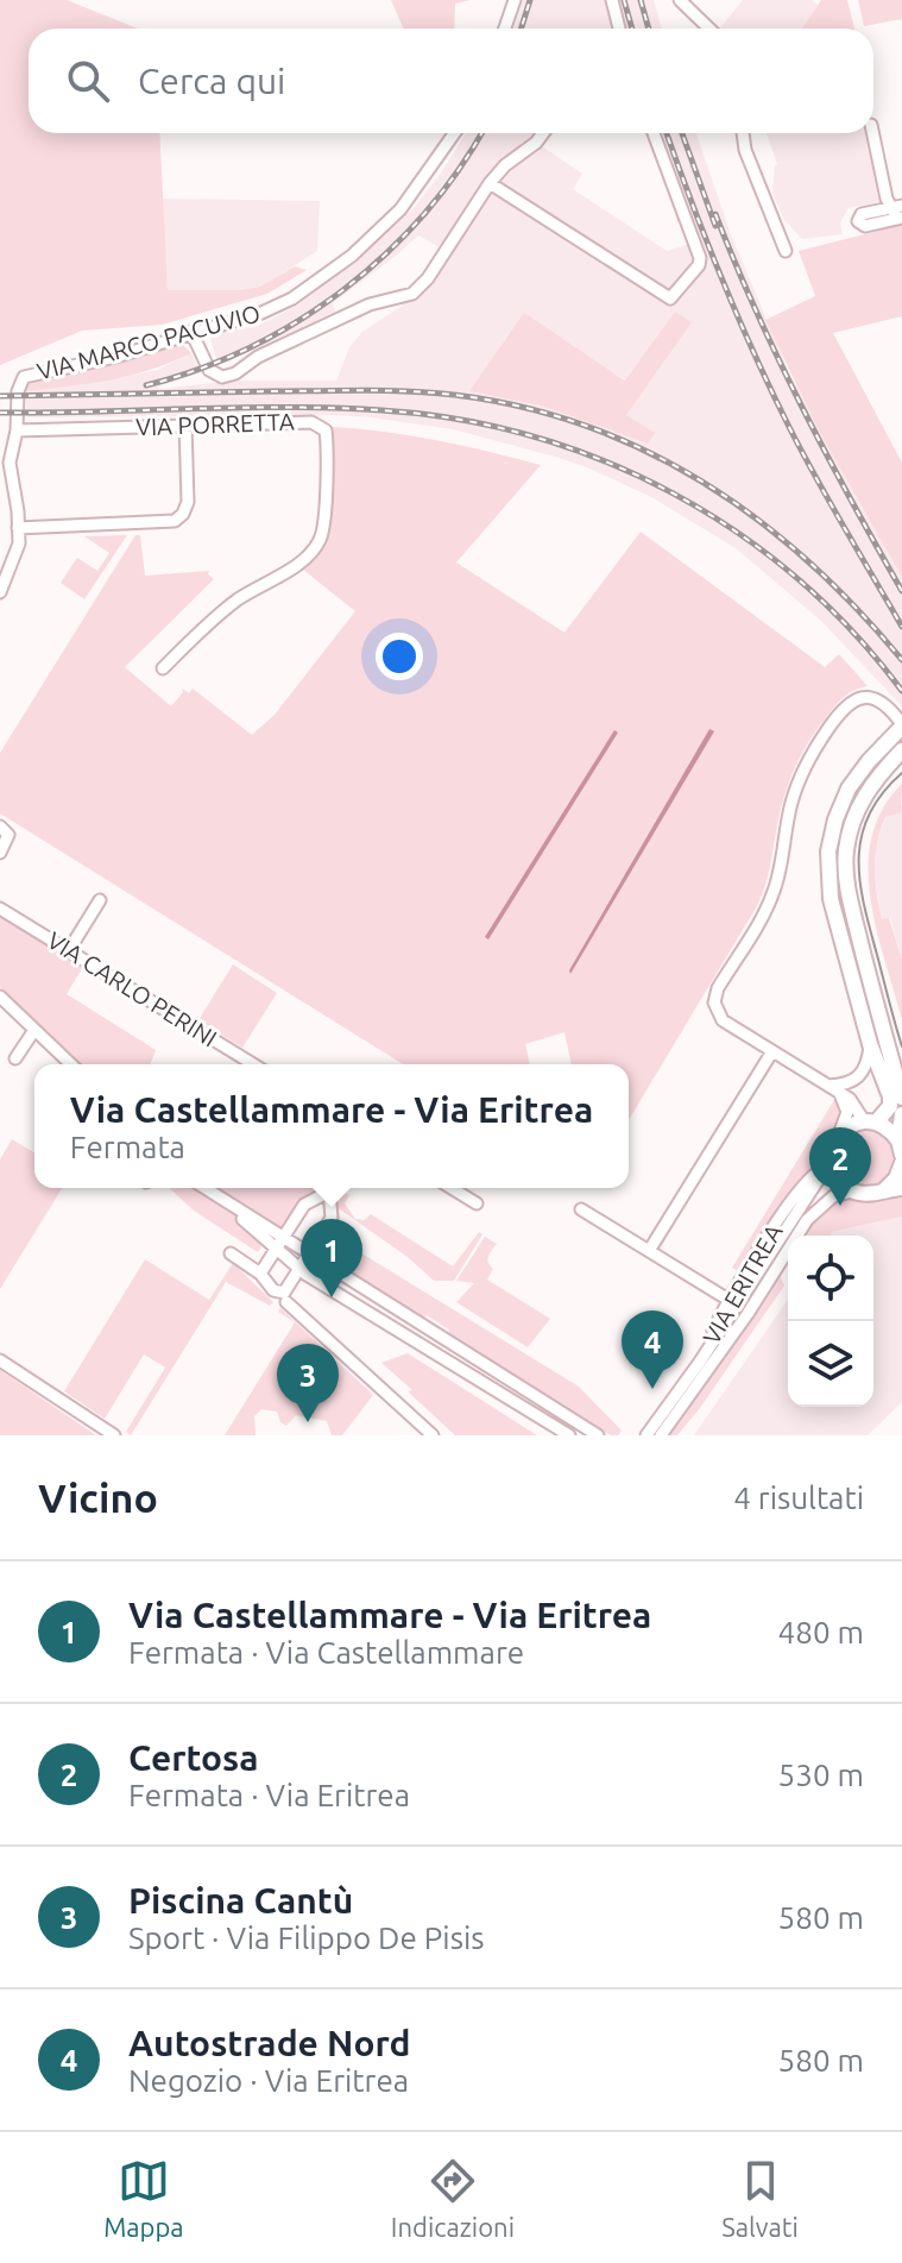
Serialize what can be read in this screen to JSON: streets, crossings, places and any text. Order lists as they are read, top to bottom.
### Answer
{
  "streets": {
    "street": [
      "VIA MARCO PACUVIO",
      "VIA PORRETTA",
      "VIA CARLO PERINI",
      "VIA ERITREA"
    ]
  },
  "crossings": [
    ["VIA MARCO PACUVIO", "VIA PORRETTA"]
  ],
  "page": {
    "search": "Cerca qui",
    "popup": ["Via Castellammare - Via Eritrea", "Fermata"],
    "pins": [
      "2",
      "1",
      "4",
      "3"
    ],
    "heading": ["Vicino", "4 risultati"],
    "list": [
      {
        "mark": "1",
        "name": "Via Castellammare - Via Eritrea",
        "note": "Fermata · Via Castellammare",
        "value": "480 m"
      },
      {
        "mark": "2",
        "name": "Certosa",
        "note": "Fermata · Via Eritrea",
        "value": "530 m"
      },
      {
        "mark": "3",
        "name": "Piscina Cantù",
        "note": "Sport · Via Filippo De Pisis",
        "value": "580 m"
      },
      {
        "mark": "4",
        "name": "Autostrade Nord",
        "note": "Negozio · Via Eritrea",
        "value": "580 m"
      }
    ],
    "nav": ["Mappa", "Indicazioni", "Salvati"]
  }
}
